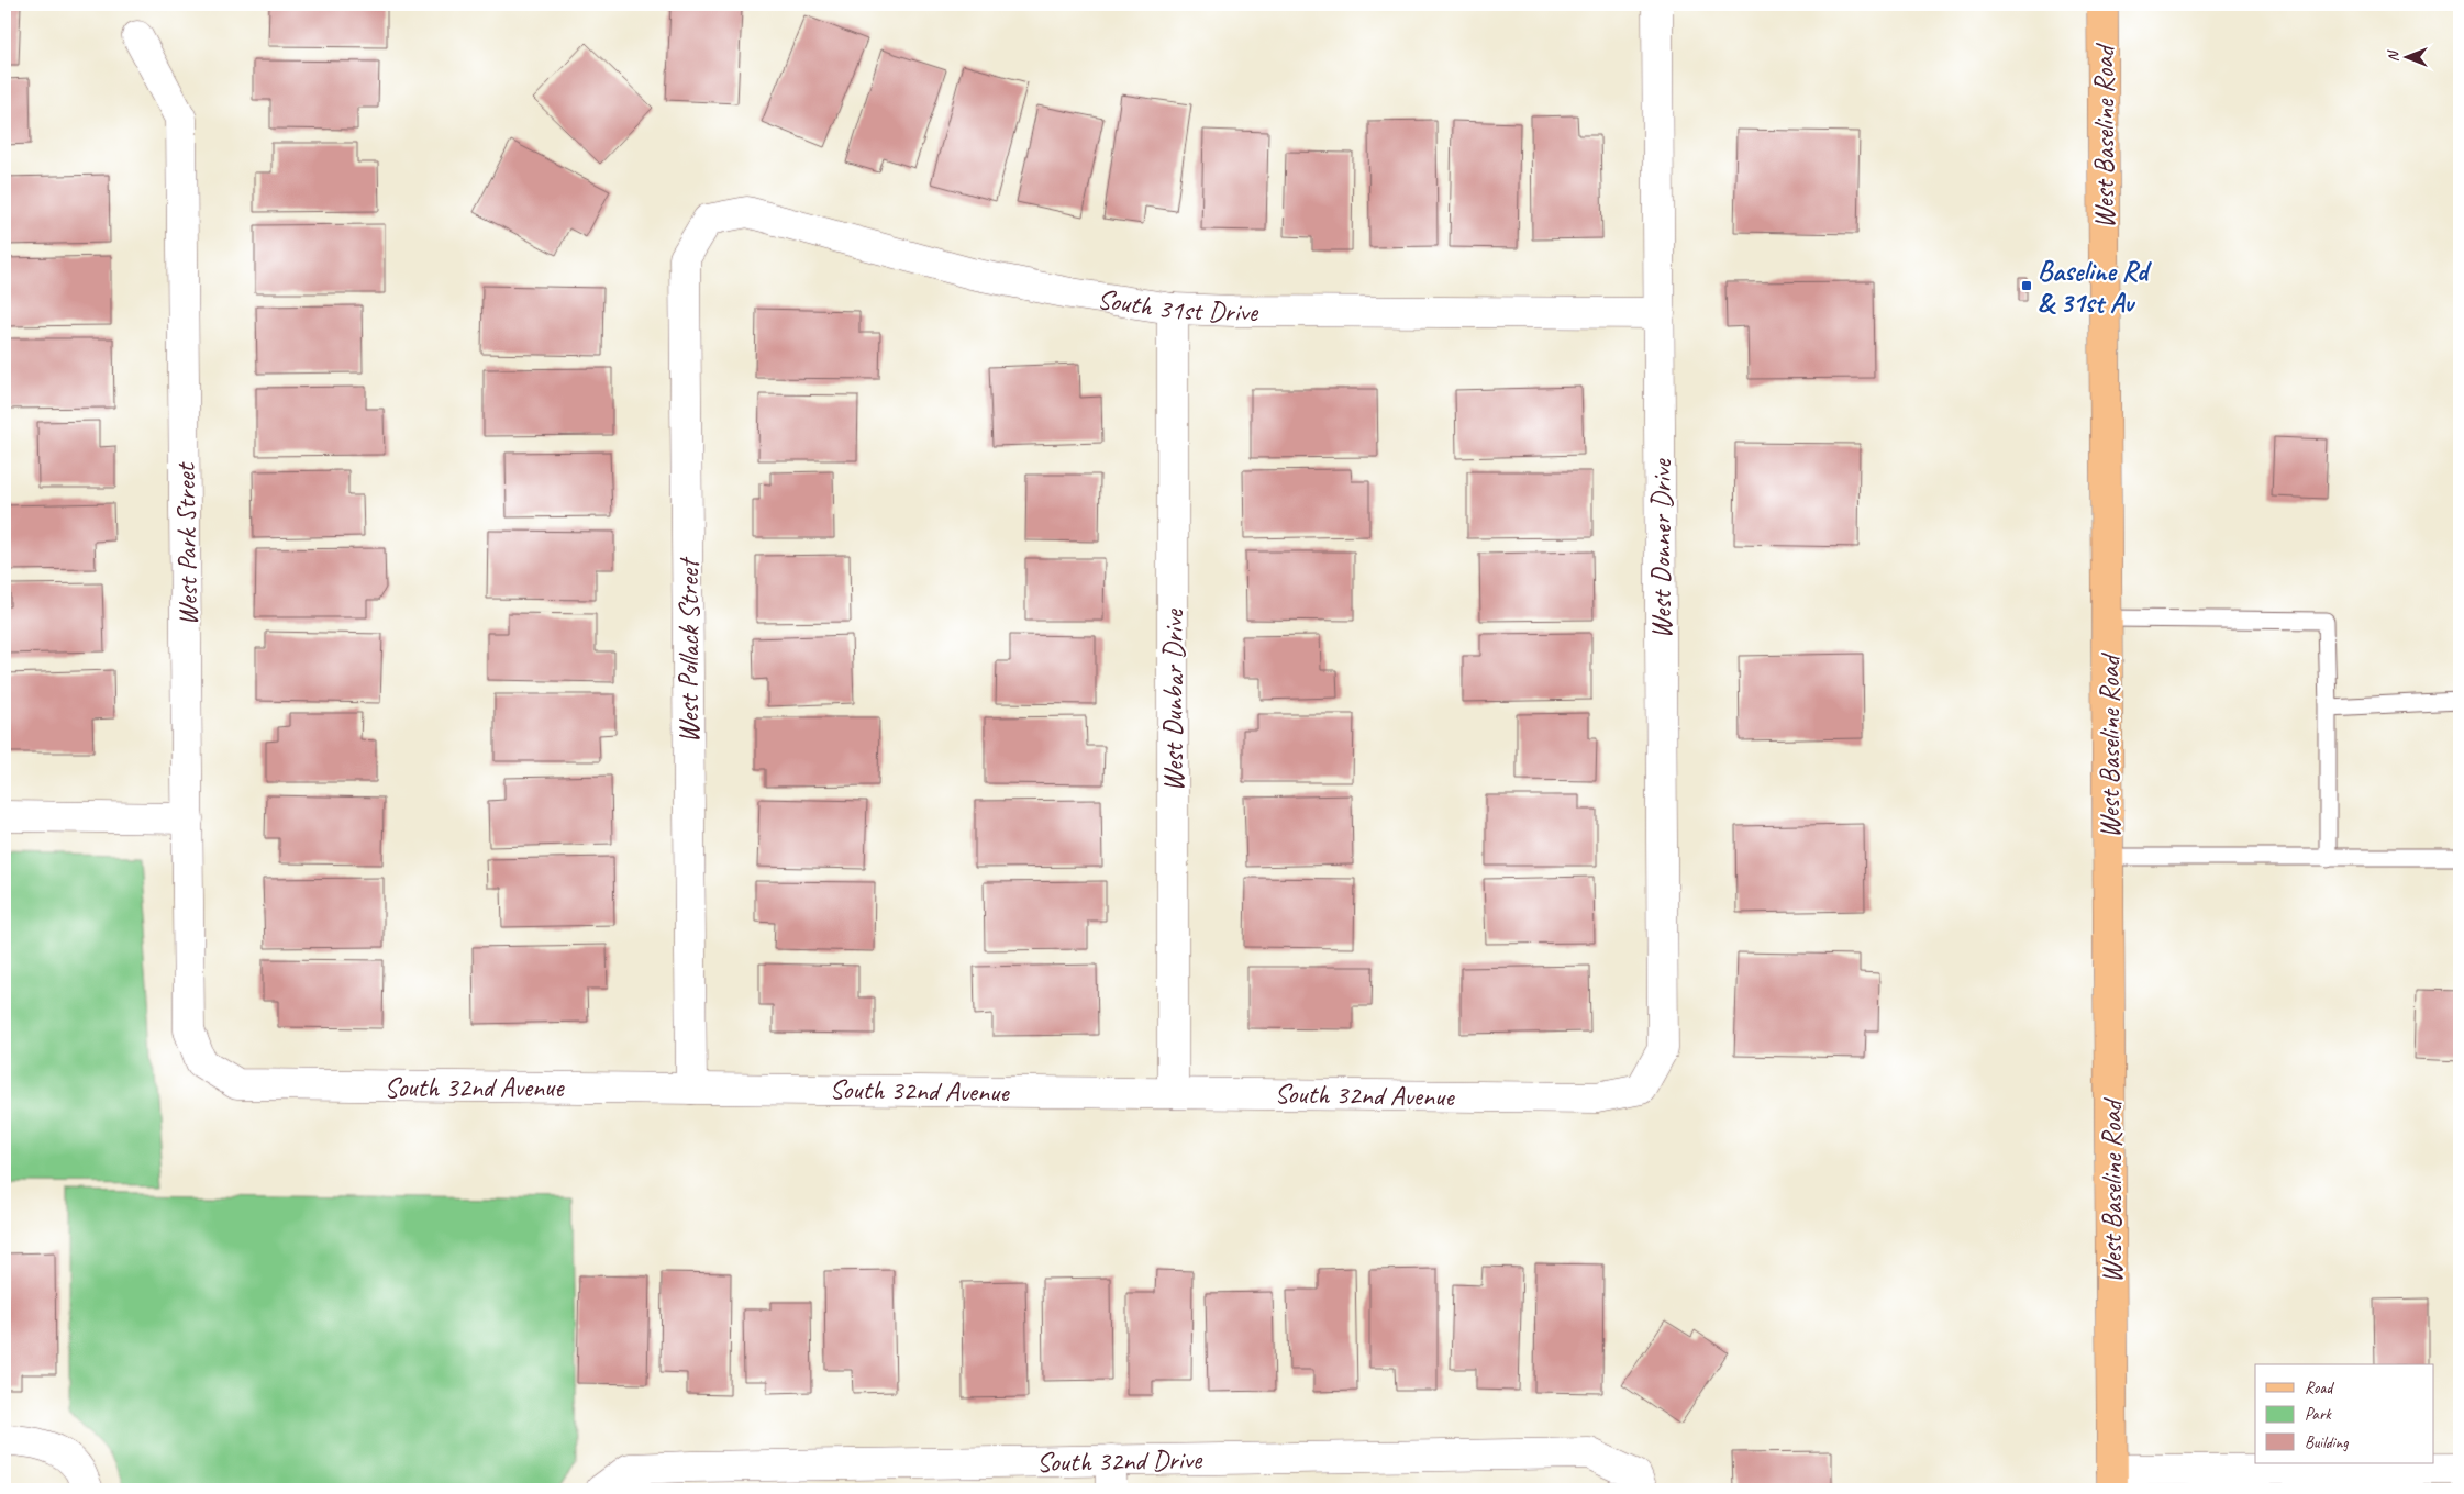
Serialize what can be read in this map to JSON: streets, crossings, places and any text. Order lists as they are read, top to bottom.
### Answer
{
  "streets": {
    "main road": ["West Baseline Road"],
    "street": [
      "South 31st Drive",
      "West Park Street",
      "West Donner Drive",
      "West Pollack Street",
      "West Dunbar Drive",
      "South 32nd Avenue",
      "South 32nd Drive"
    ]
  },
  "crossings": [
    ["South 31st Drive", "West Donner Drive"],
    ["South 31st Drive", "West Pollack Street"],
    ["South 31st Drive", "West Dunbar Drive"],
    ["West Park Street", "South 32nd Avenue"],
    ["West Donner Drive", "South 32nd Avenue"],
    ["West Pollack Street", "South 32nd Avenue"],
    ["West Dunbar Drive", "South 32nd Avenue"]
  ],
  "places": {
    "transit": ["Baseline Rd & 31st Av"]
  },
  "legend": ["Road", "Park", "Building"],
  "north": "left"
}
